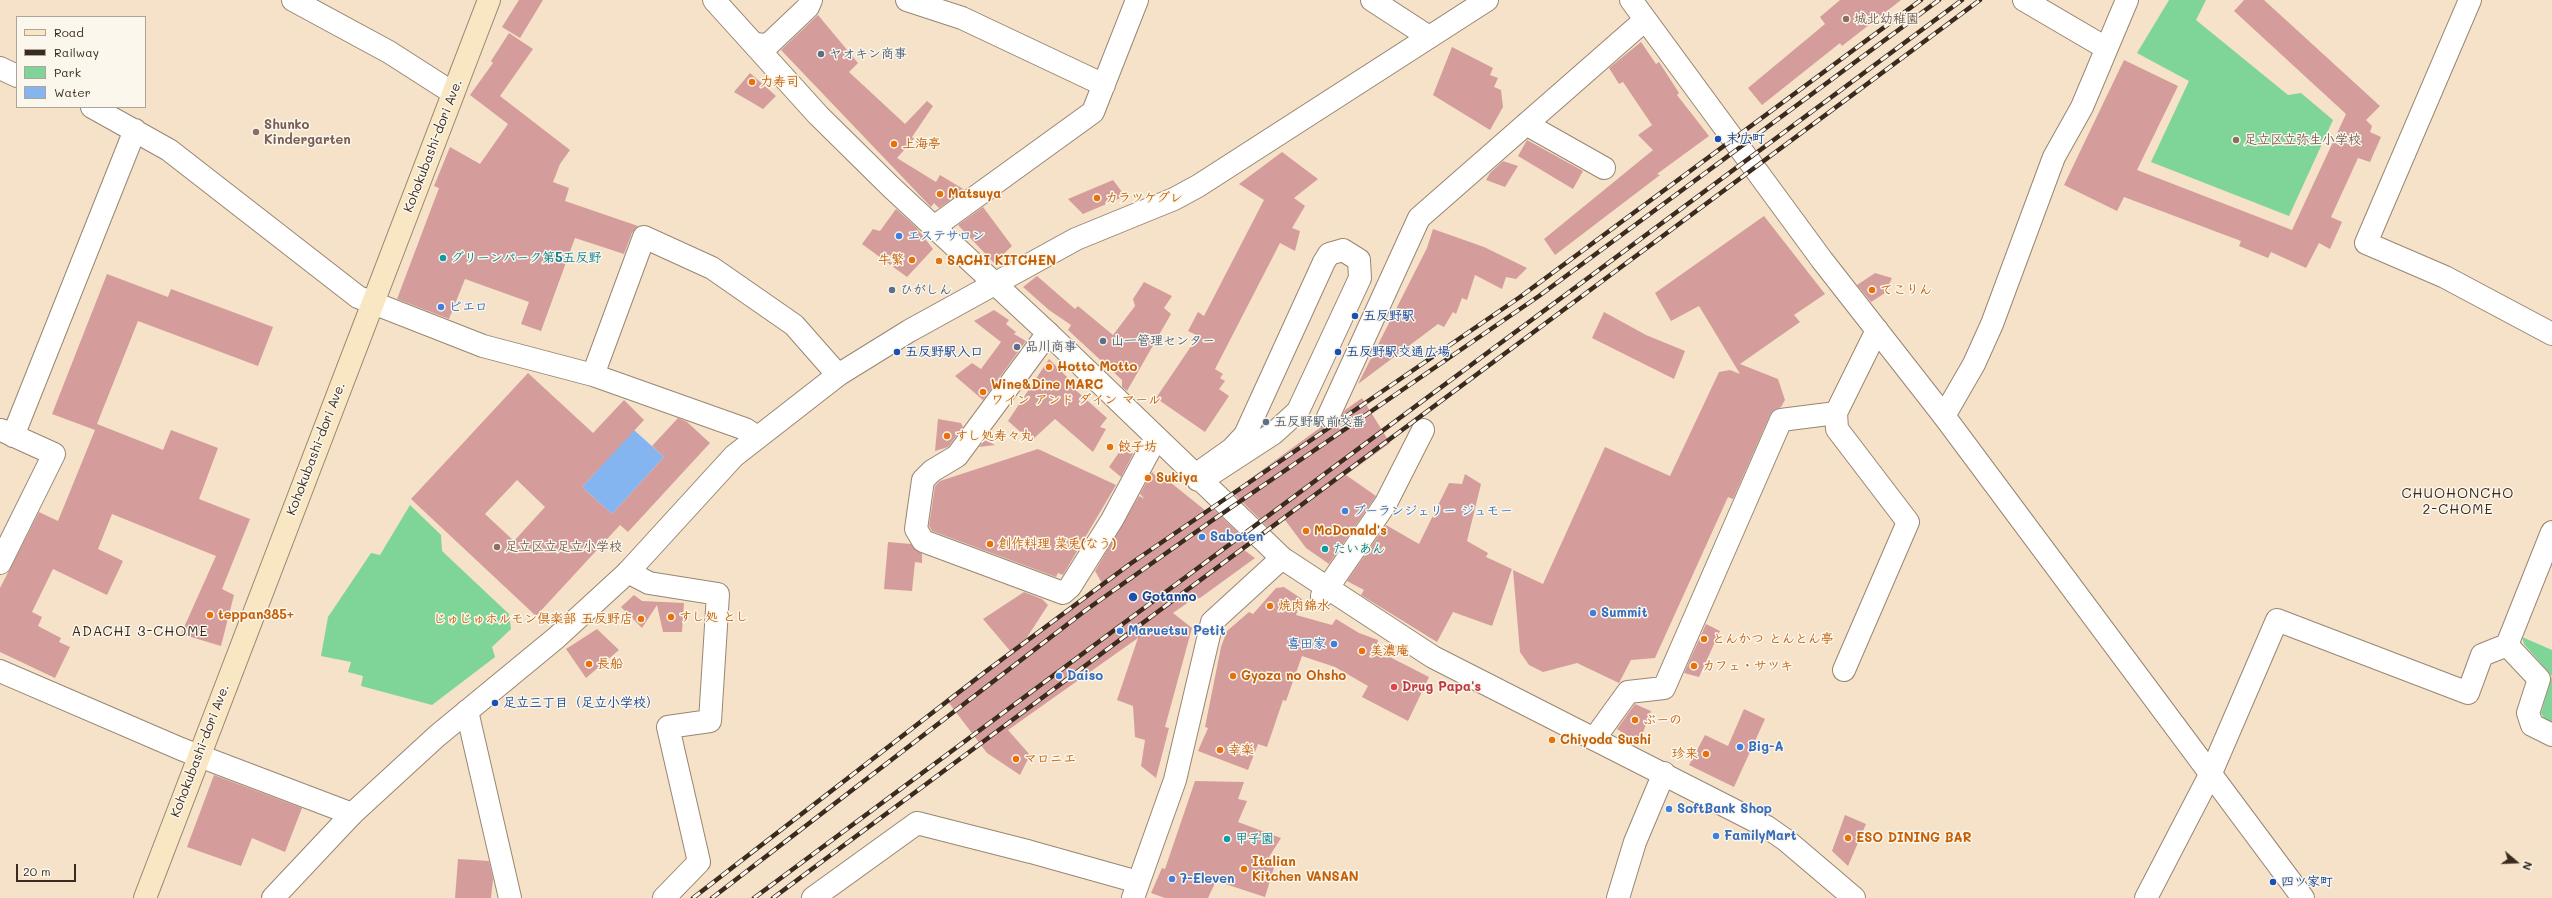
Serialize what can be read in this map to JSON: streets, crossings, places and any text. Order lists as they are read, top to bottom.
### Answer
{
  "streets": {
    "main road": ["Kohokubashi-dori Ave."]
  },
  "districts": ["CHUOHONCHO 2-CHOME", "ADACHI 3-CHOME"],
  "places": [
    "城北幼稚園",
    "ヤオキン商事",
    "力寿司",
    "Shunko Kindergarten",
    "末広町",
    "足立区立弥生小学校",
    "上海亭",
    "Matsuya",
    "カラツケグレ",
    "エステサロン",
    "グリーンパーク第5五反野",
    "牛繁",
    "SACHI KITCHEN",
    "ひがしん",
    "てこりん",
    "ピエロ",
    "五反野駅",
    "山一管理センター",
    "品川商事",
    "五反野駅入口",
    "五反野駅交通広場",
    "Hotto Motto",
    "Wine&Dine MARC ワイン アンド ダイン マール",
    "五反野駅前交番",
    "すし処寿々丸",
    "餃子坊",
    "Sukiya",
    "ブーランジェリー ジュモー",
    "McDonald's",
    "Saboten",
    "創作料理 菜兎(なう)",
    "足立区立足立小学校",
    "たいあん",
    "Gotanno",
    "焼肉錦水",
    "Summit",
    "teppan385+",
    "すし処 とし",
    "じゅじゅホルモン倶楽部 五反野店",
    "Maruetsu Petit",
    "とんかつ とんとん亭",
    "喜田家",
    "美濃庵",
    "長船",
    "カフェ・サツキ",
    "Daiso",
    "Gyoza no Ohsho",
    "Drug Papa's",
    "足立三丁目（足立小学校）",
    "ぶーの",
    "Chiyoda Sushi",
    "Big-A",
    "幸楽",
    "珍来",
    "マロニエ",
    "SoftBank Shop",
    "FamilyMart",
    "ESO DINING BAR",
    "甲子園",
    "Italian Kitchen VANSAN",
    "7-Eleven",
    "四ツ家町"
  ],
  "legend": [
    "Road",
    "Railway",
    "Park",
    "Water"
  ],
  "scale_bar": "20 m",
  "north": "right"
}
